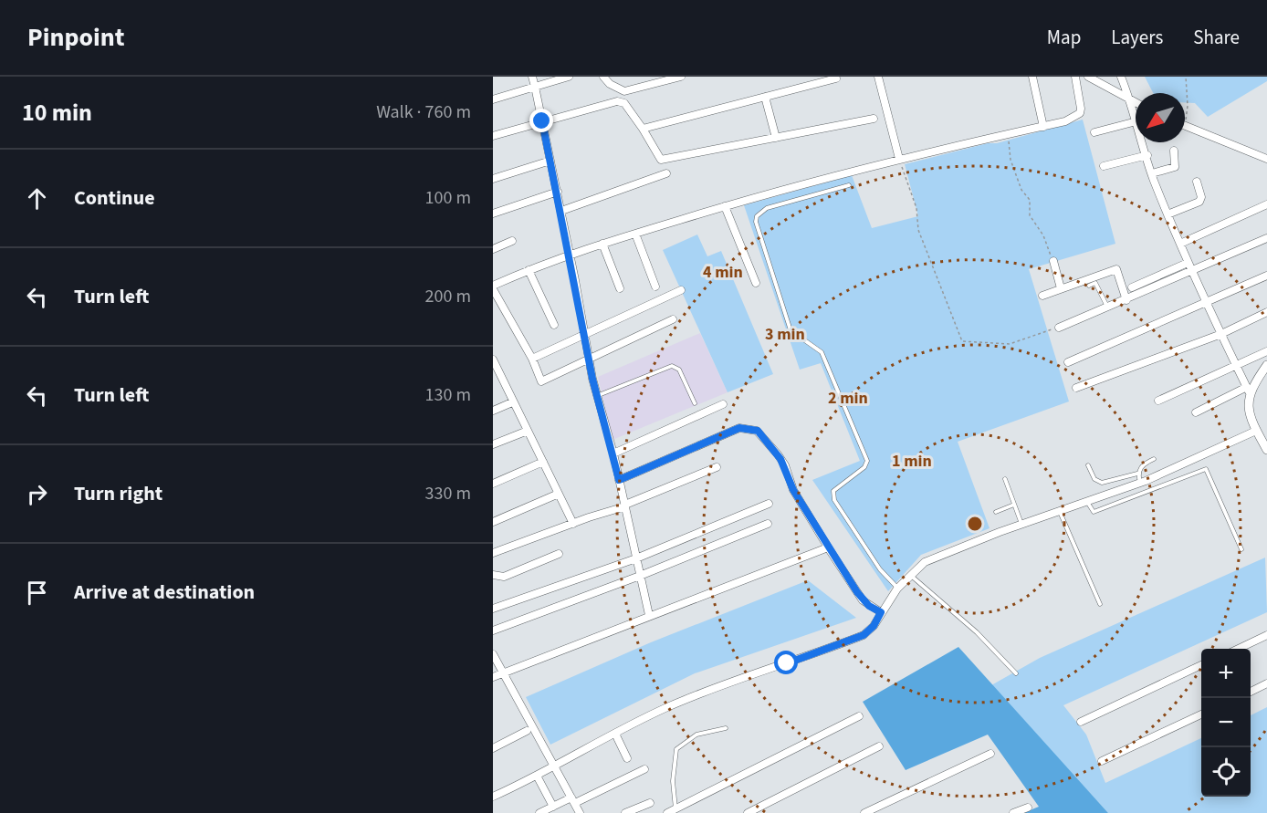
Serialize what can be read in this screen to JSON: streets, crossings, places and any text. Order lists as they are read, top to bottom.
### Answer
{
  "north": "bottom left",
  "page": {
    "header": "Pinpoint",
    "nav": ["Map", "Layers", "Share"],
    "heading": ["10 min", "Walk · 760 m"],
    "list": [
      ["Continue", "100 m"],
      ["Turn left", "200 m"],
      ["Turn left", "130 m"],
      ["Turn right", "330 m"],
      "Arrive at destination"
    ],
    "map_buttons": ["+", "−"]
  },
  "rings": [
    "4 min",
    "3 min",
    "2 min",
    "1 min"
  ]
}
